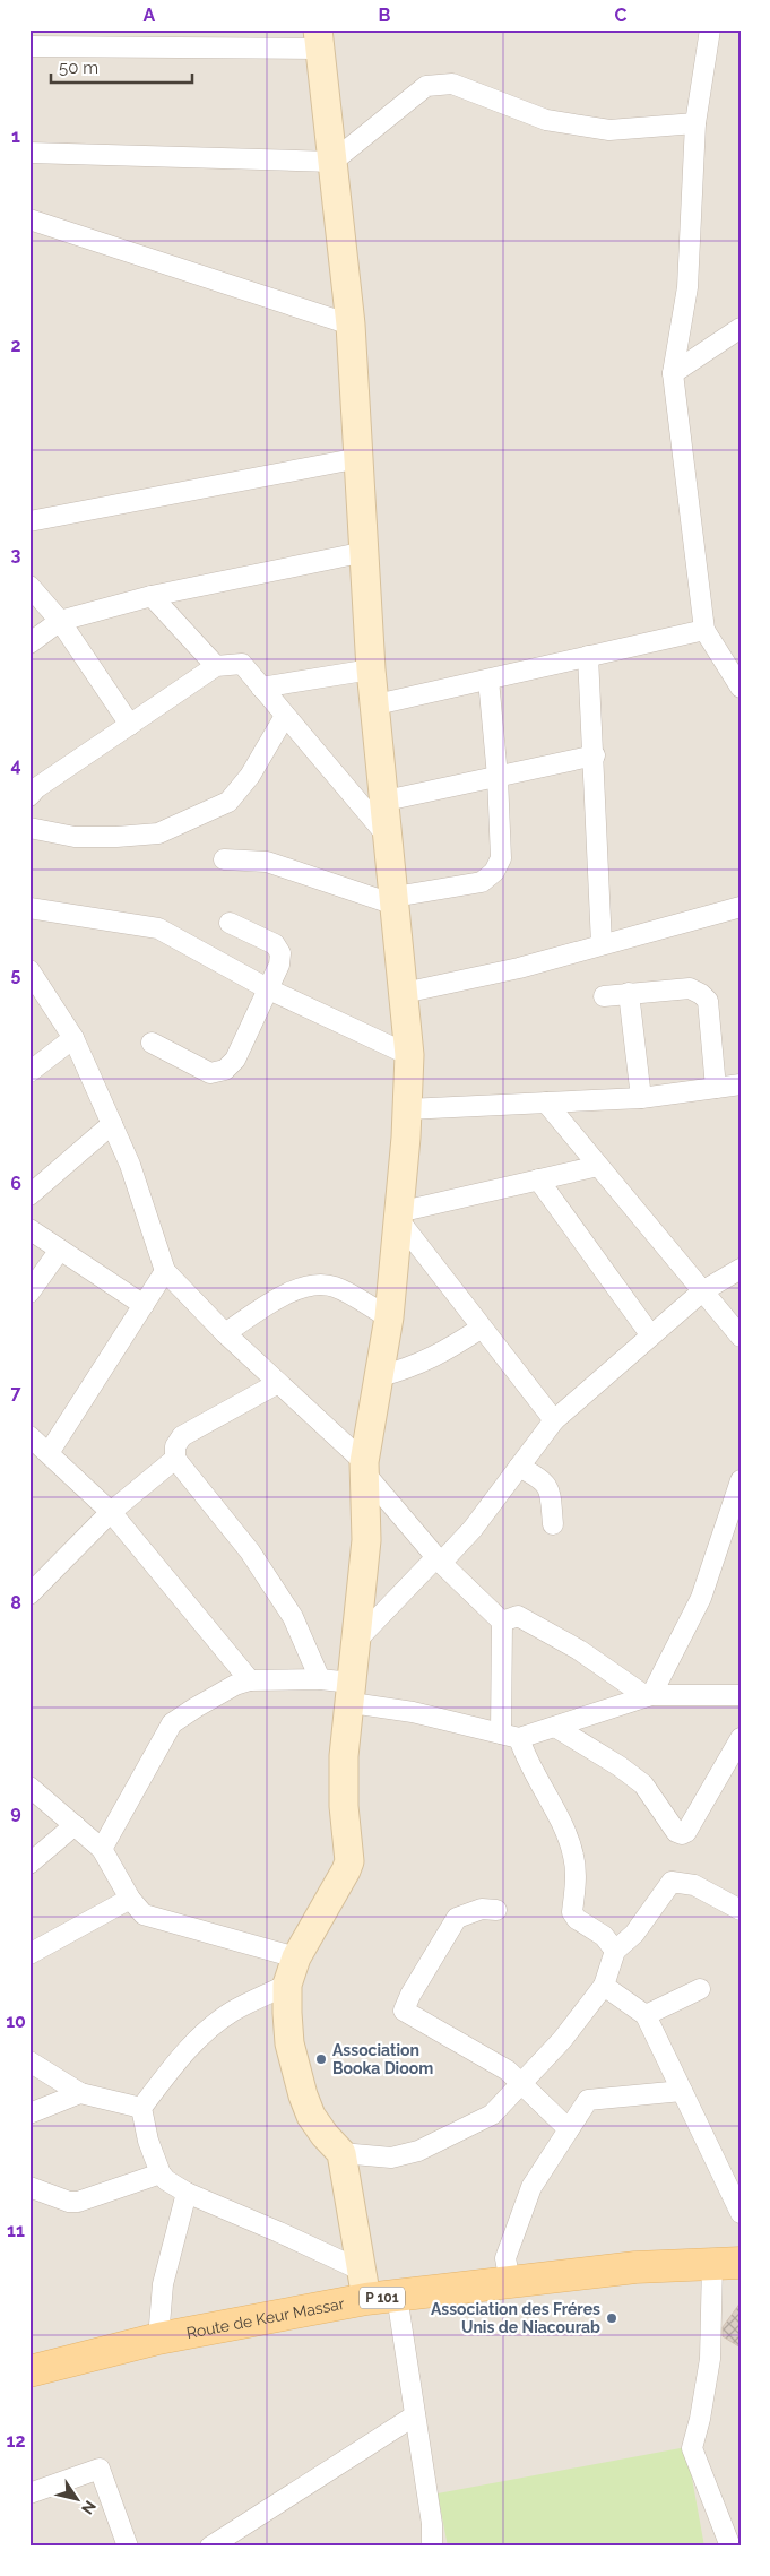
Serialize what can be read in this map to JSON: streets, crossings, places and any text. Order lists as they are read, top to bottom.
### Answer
{
  "streets": {
    "main road": ["P 101", "Route de Keur Massar"]
  },
  "places": ["Association Booka Dioom", "Association des Fréres Unis de Niacourab"],
  "scale_bar": "50 m",
  "north": "bottom right",
  "grid": {
    "columns": ["A", "B", "C"],
    "rows": [
      "1",
      "2",
      "3",
      "4",
      "5",
      "6",
      "7",
      "8",
      "9",
      "10",
      "11",
      "12"
    ]
  }
}
